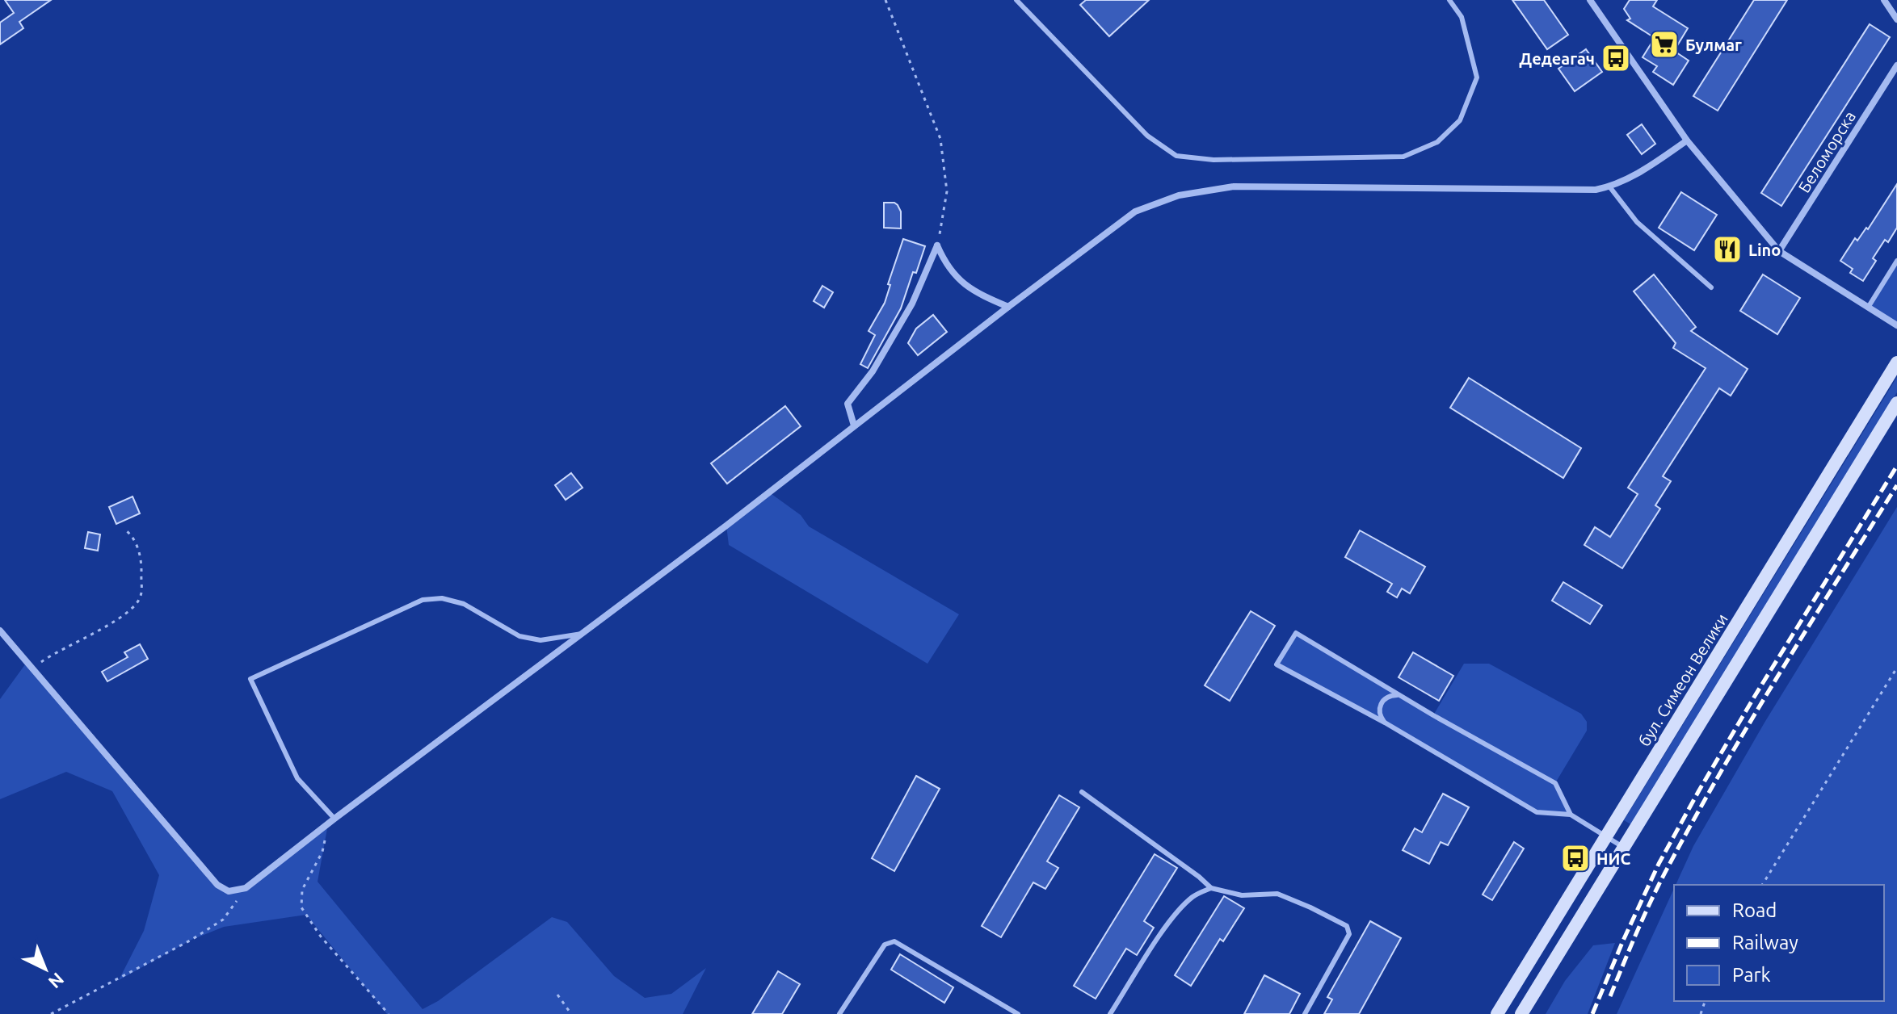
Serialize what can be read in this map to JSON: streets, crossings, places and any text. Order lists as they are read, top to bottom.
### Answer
{
  "streets": {
    "main road": ["бул. Симеон Велики"],
    "street": ["Беломорска"]
  },
  "places": {
    "supermarket": ["Булмаг"],
    "bus stop": ["Дедеагач", "НИС"],
    "restaurant": ["Lino"]
  },
  "legend": ["Road", "Railway", "Park"],
  "north": "bottom right"
}
